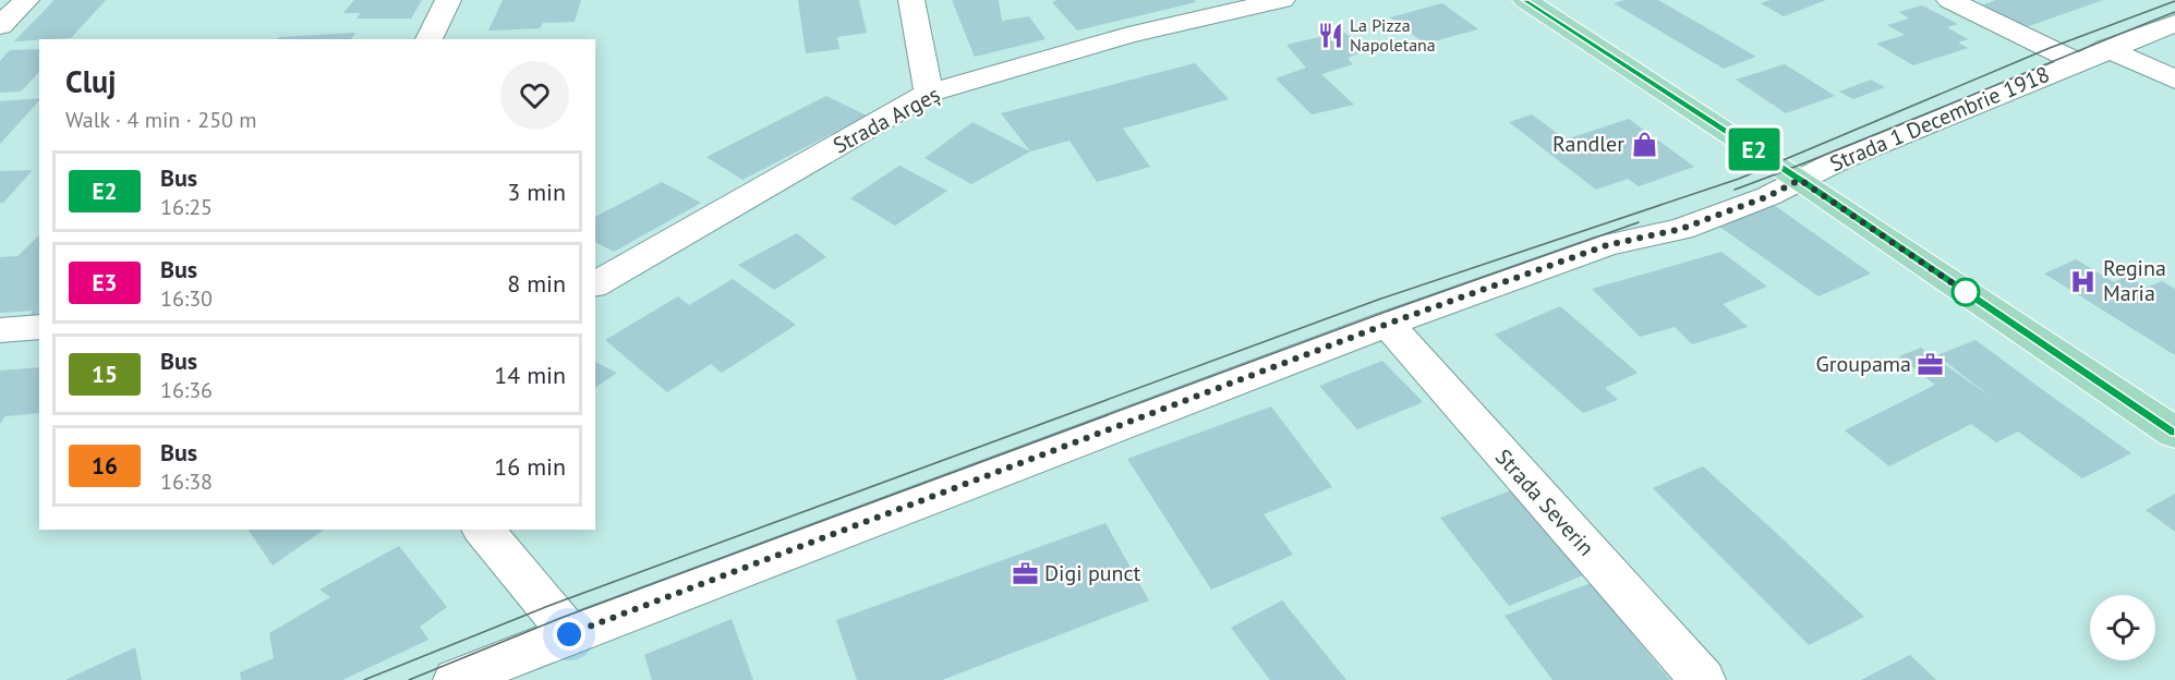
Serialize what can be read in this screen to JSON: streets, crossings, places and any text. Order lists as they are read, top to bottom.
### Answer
{
  "streets": {
    "street": ["Strada 1 Decembrie 1918", "Strada Argeș", "Strada Severin"]
  },
  "crossings": [
    ["Strada 1 Decembrie 1918", "Strada Severin"]
  ],
  "places": {
    "restaurant": ["La Pizza Napoletana"],
    "shop": ["Randler"],
    "hospital": ["Regina Maria"],
    "office": ["Groupama", "Digi punct"]
  },
  "lines": ["bus line E2"],
  "page": {
    "on_map": "E2",
    "heading": ["Cluj", "Walk · 4 min · 250 m"],
    "list": [
      {
        "mark": "E2",
        "name": "Bus",
        "note": "16:25",
        "value": "3 min"
      },
      {
        "mark": "E3",
        "name": "Bus",
        "note": "16:30",
        "value": "8 min"
      },
      {
        "mark": "15",
        "name": "Bus",
        "note": "16:36",
        "value": "14 min"
      },
      {
        "mark": "16",
        "name": "Bus",
        "note": "16:38",
        "value": "16 min"
      }
    ]
  }
}
